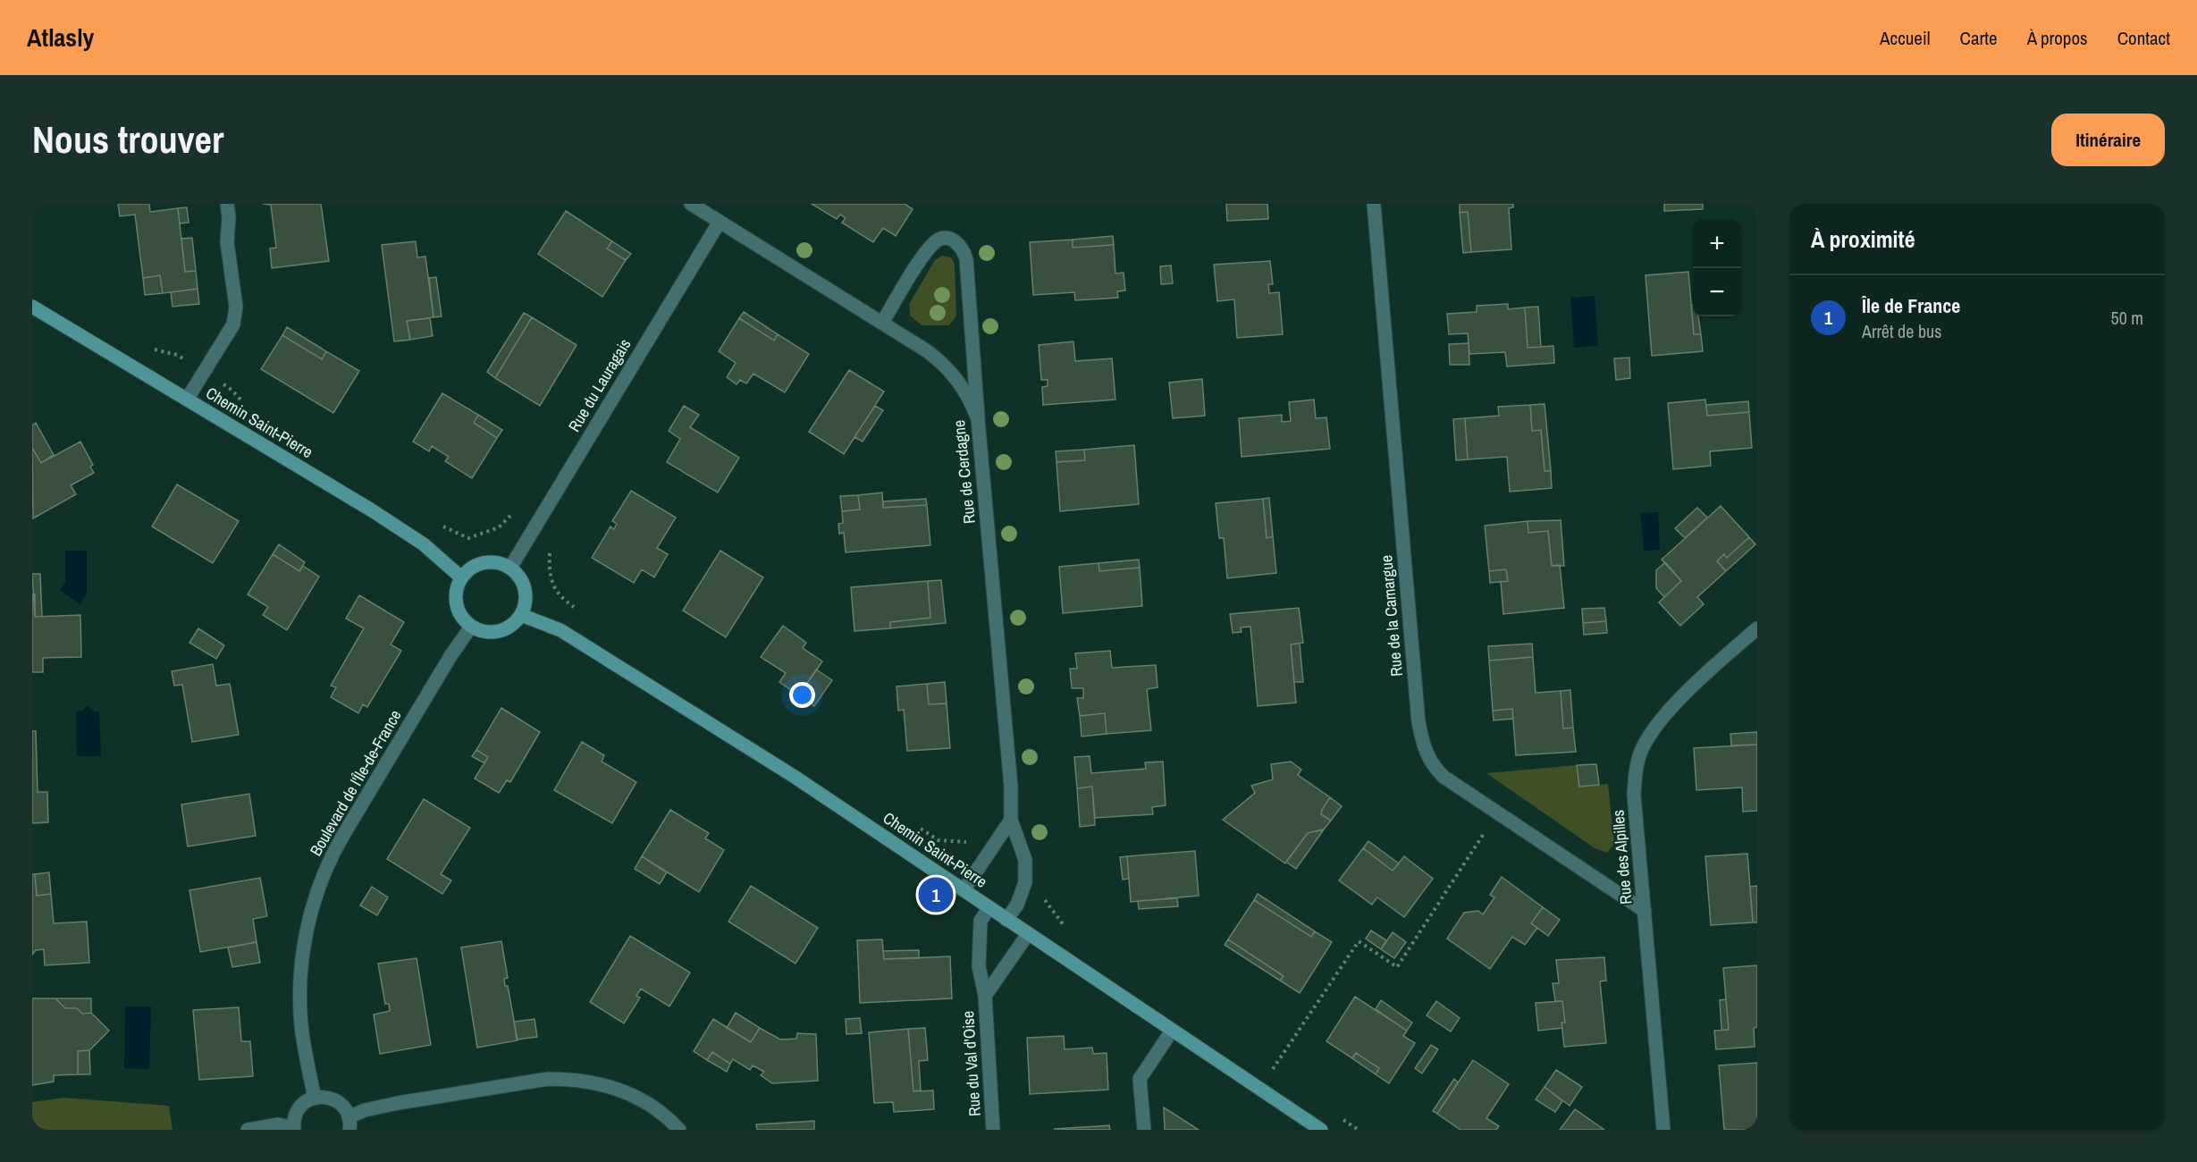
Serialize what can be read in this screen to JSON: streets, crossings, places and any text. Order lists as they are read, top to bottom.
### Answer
{
  "streets": {
    "main road": ["Chemin Saint-Pierre"],
    "street": [
      "Rue du Lauragais",
      "Rue de Cerdagne",
      "Rue de la Camargue",
      "Boulevard de l'Île-de-France",
      "Rue des Alpilles",
      "Rue du Val d'Oise"
    ]
  },
  "crossings": [
    ["Rue du Lauragais", "Chemin Saint-Pierre"],
    ["Rue du Lauragais", "Rue de Cerdagne"],
    ["Rue du Lauragais", "Boulevard de l'Île-de-France"],
    ["Chemin Saint-Pierre", "Rue de Cerdagne"],
    ["Chemin Saint-Pierre", "Boulevard de l'Île-de-France"],
    ["Chemin Saint-Pierre", "Rue du Val d'Oise"],
    ["Rue de la Camargue", "Rue des Alpilles"]
  ],
  "page": {
    "header": "Atlasly",
    "nav": [
      "Accueil",
      "Carte",
      "À propos",
      "Contact"
    ],
    "buttons": "Itinéraire",
    "title": "Nous trouver",
    "heading": "À proximité",
    "map_buttons": ["+", "−"],
    "list": [
      {
        "mark": "1",
        "name": "Île de France",
        "note": "Arrêt de bus",
        "value": "50 m"
      }
    ],
    "pins": "1"
  }
}
